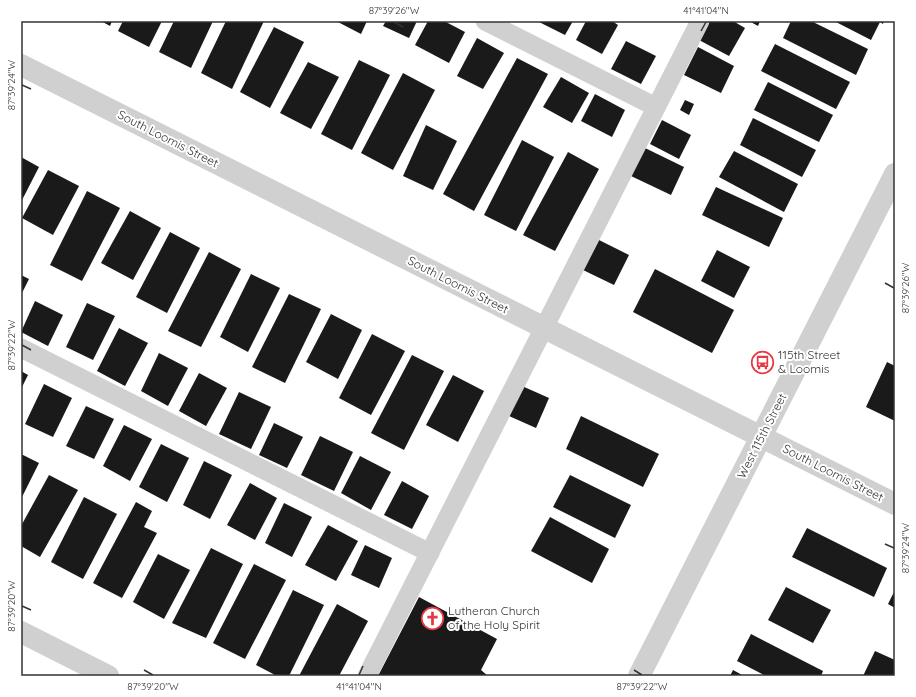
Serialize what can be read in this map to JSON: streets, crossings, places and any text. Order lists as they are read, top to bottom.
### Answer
{
  "streets": {
    "street": ["South Loomis Street", "West 115th Street"]
  },
  "crossings": [
    ["South Loomis Street", "West 115th Street"]
  ],
  "places": {
    "bus stop": ["115th Street & Loomis"],
    "church": ["Lutheran Church of the Holy Spirit"]
  },
  "coordinates": [
    "87°39'26\"W",
    "41°41'04\"N",
    "87°39'24\"W",
    "87°39'22\"W",
    "87°39'20\"W"
  ]
}
